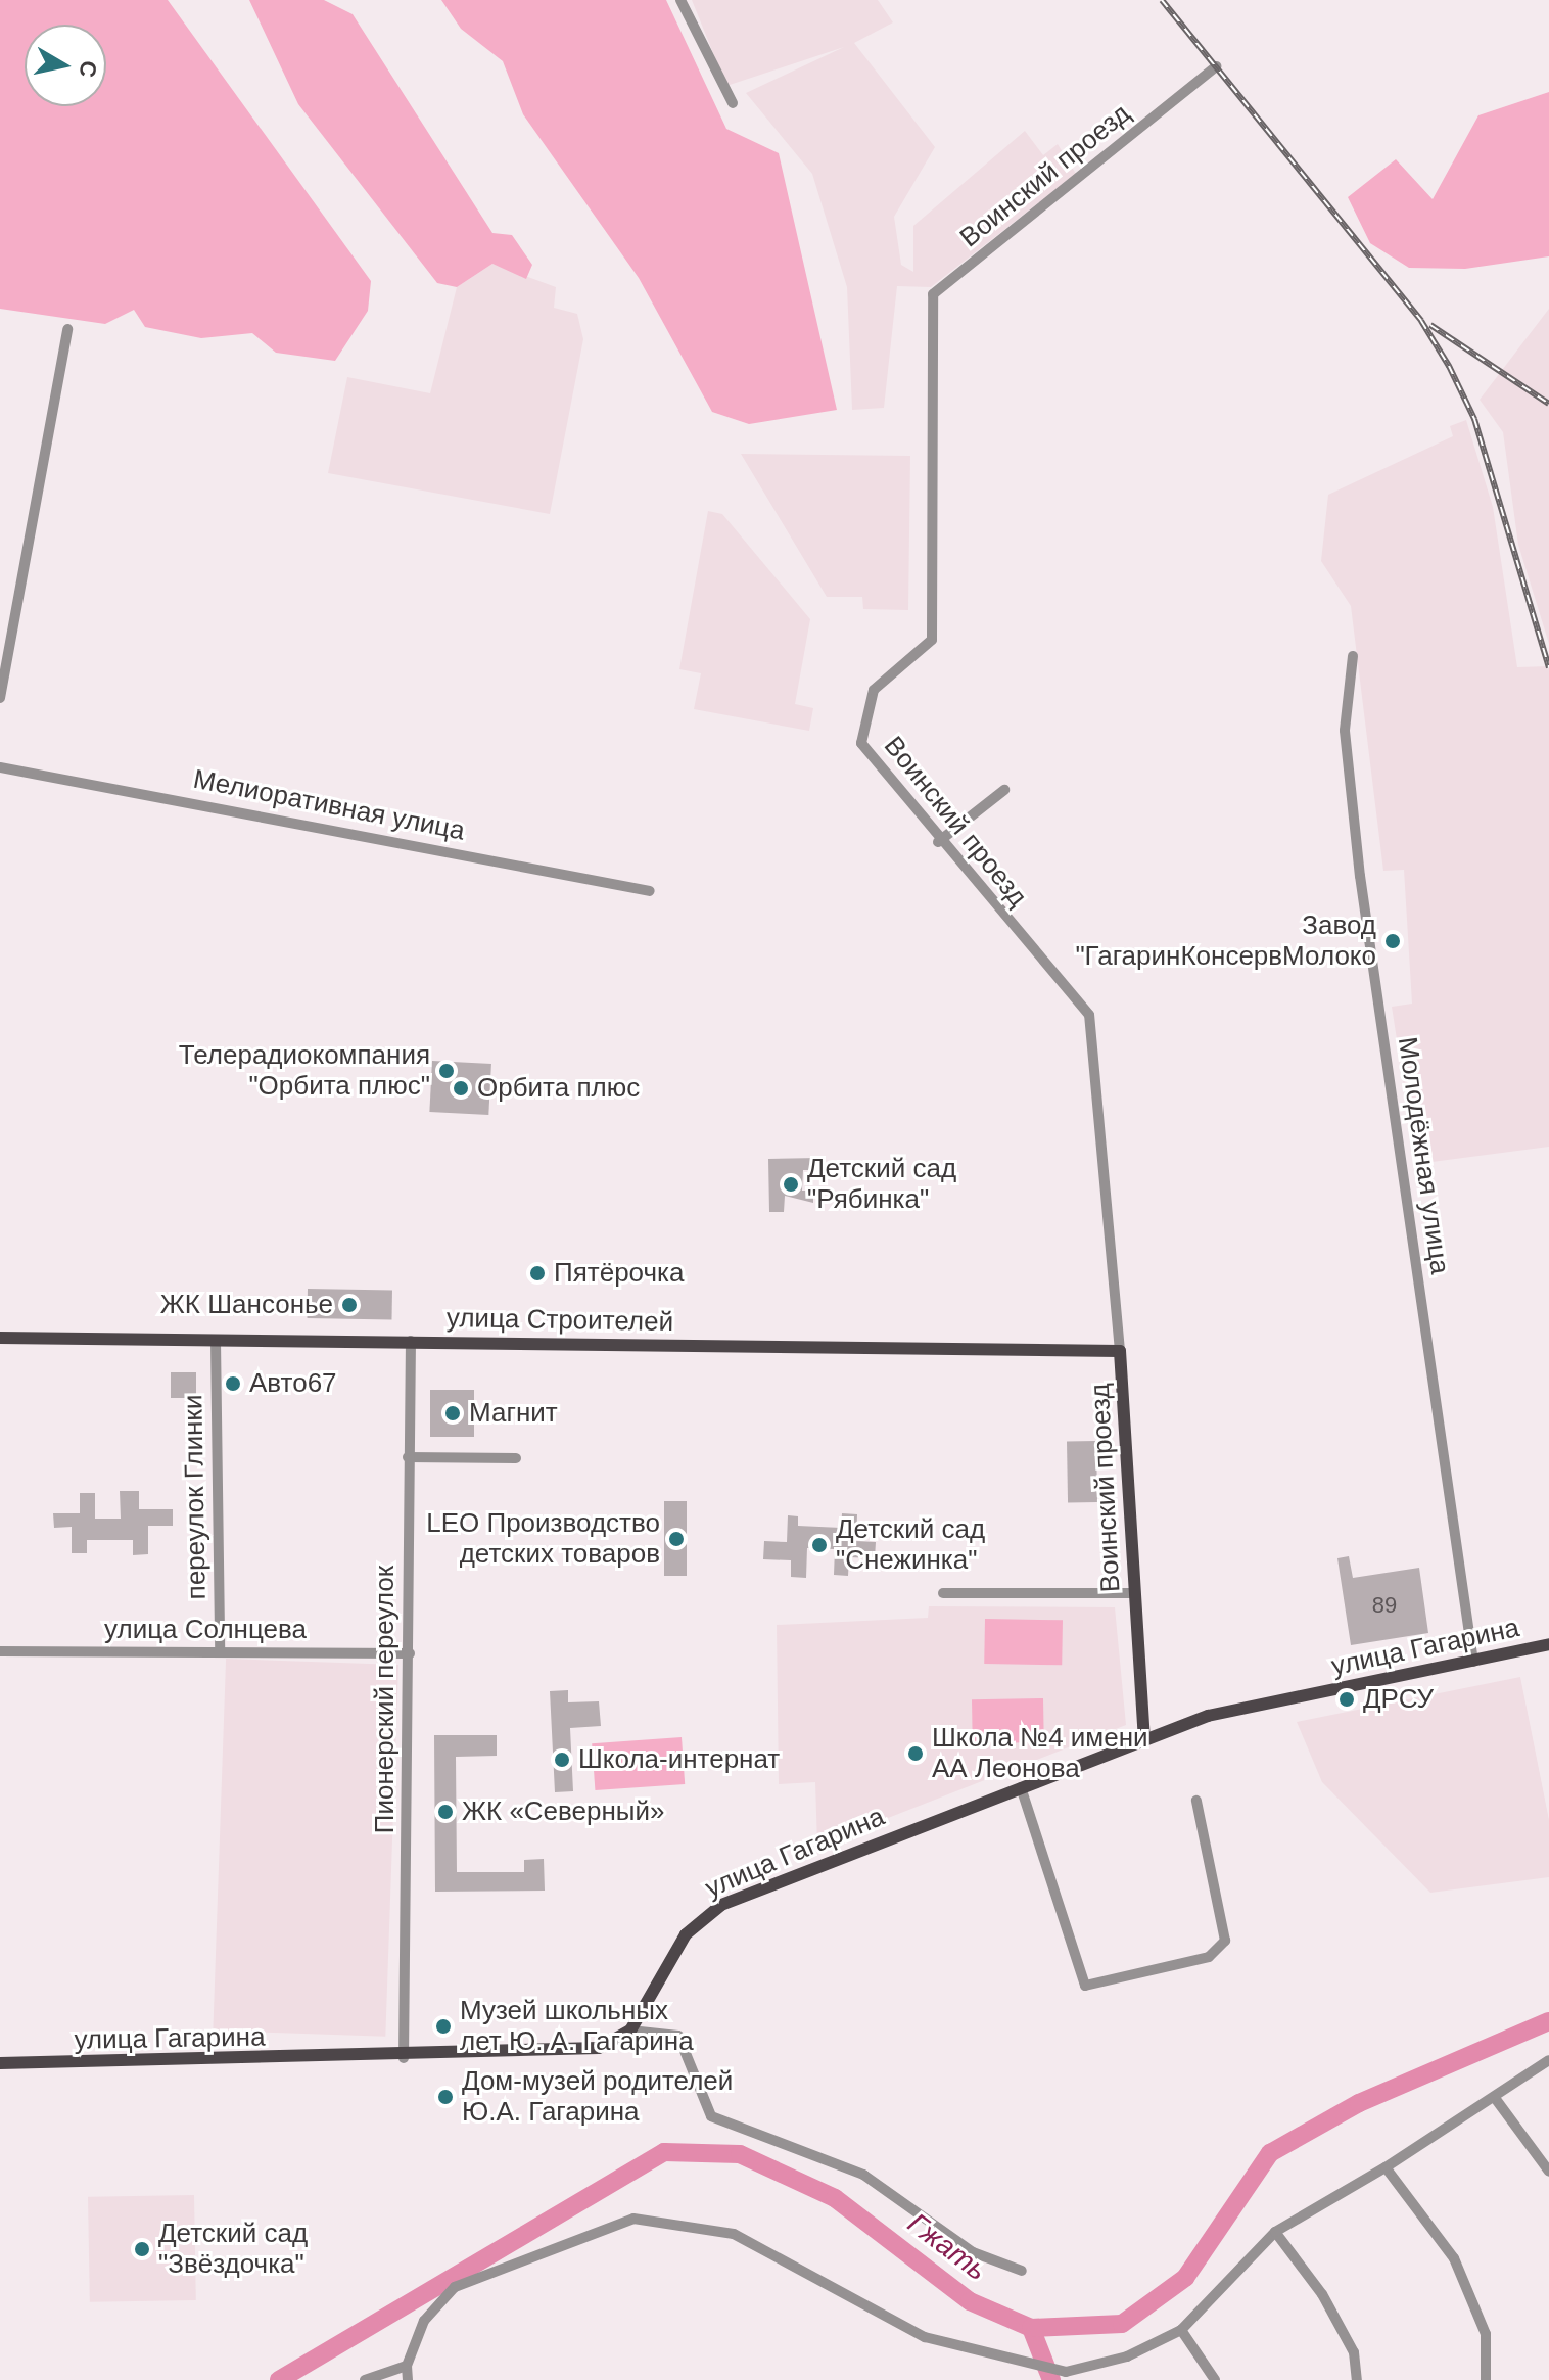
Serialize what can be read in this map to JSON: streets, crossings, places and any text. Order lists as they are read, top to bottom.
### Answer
{
  "streets": {
    "main road": ["Воинский проезд", "улица Строителей", "улица Гагарина"],
    "street": [
      "Мелиоративная улица",
      "Молодёжная улица",
      "переулок Глинки",
      "улица Солнцева",
      "Пионерский переулок"
    ]
  },
  "crossings": [
    ["Воинский проезд", "улица Строителей"],
    ["Воинский проезд", "улица Гагарина"],
    ["Молодёжная улица", "улица Гагарина"],
    ["улица Строителей", "переулок Глинки"],
    ["улица Строителей", "Пионерский переулок"],
    ["переулок Глинки", "улица Солнцева"],
    ["улица Солнцева", "Пионерский переулок"],
    ["улица Гагарина", "Пионерский переулок"]
  ],
  "water": ["Гжать"],
  "places": [
    "Завод \"ГагаринКонсервМолоко",
    "Телерадиокомпания \"Орбита плюс\"",
    "Орбита плюс",
    "Детский сад \"Рябинка\"",
    "Пятёрочка",
    "ЖК Шансонье",
    "Авто67",
    "Магнит",
    "LEO Производство детских товаров",
    "Детский сад \"Снежинка\"",
    "ДРСУ",
    "Школа №4 имени АА Леонова",
    "Школа-интернат",
    "ЖК «Северный»",
    "Музей школьных лет Ю. А. Гагарина",
    "Дом-музей родителей Ю.А. Гагарина",
    "Детский сад \"Звёздочка\""
  ],
  "house_numbers": ["89"],
  "north": "right"
}
